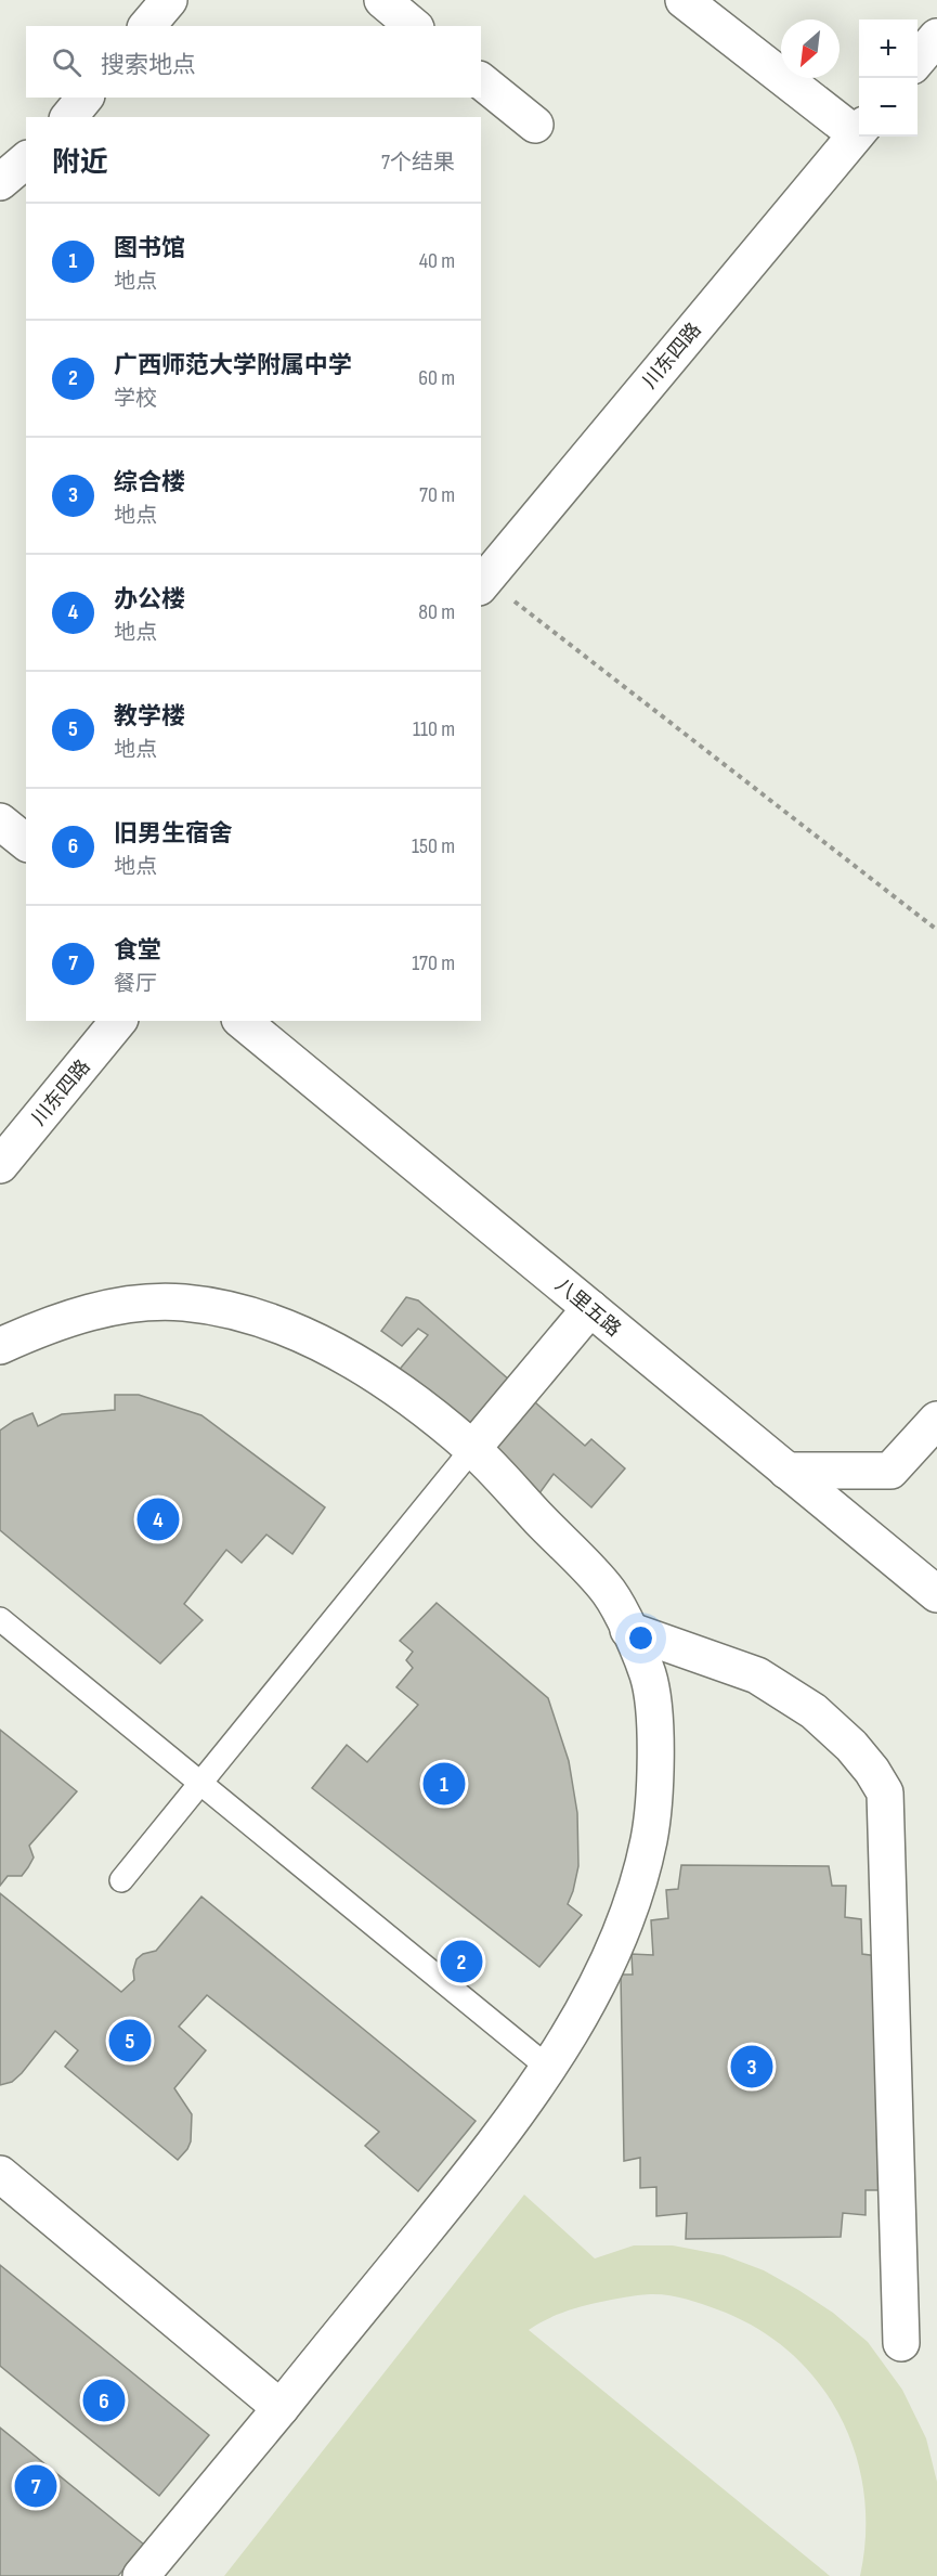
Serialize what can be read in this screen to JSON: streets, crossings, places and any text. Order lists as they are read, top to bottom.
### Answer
{
  "streets": {
    "street": ["川东四路", "八里五路"]
  },
  "north": "bottom left",
  "page": {
    "map_buttons": ["+", "−"],
    "search": "搜索地点",
    "heading": ["附近", "7个结果"],
    "list": [
      {
        "mark": "1",
        "name": "图书馆",
        "note": "地点",
        "value": "40 m"
      },
      {
        "mark": "2",
        "name": "广西师范大学附属中学",
        "note": "学校",
        "value": "60 m"
      },
      {
        "mark": "3",
        "name": "综合楼",
        "note": "地点",
        "value": "70 m"
      },
      {
        "mark": "4",
        "name": "办公楼",
        "note": "地点",
        "value": "80 m"
      },
      {
        "mark": "5",
        "name": "教学楼",
        "note": "地点",
        "value": "110 m"
      },
      {
        "mark": "6",
        "name": "旧男生宿舍",
        "note": "地点",
        "value": "150 m"
      },
      {
        "mark": "7",
        "name": "食堂",
        "note": "餐厅",
        "value": "170 m"
      }
    ],
    "pins": [
      "4",
      "1",
      "2",
      "5",
      "3",
      "6",
      "7"
    ]
  }
}
